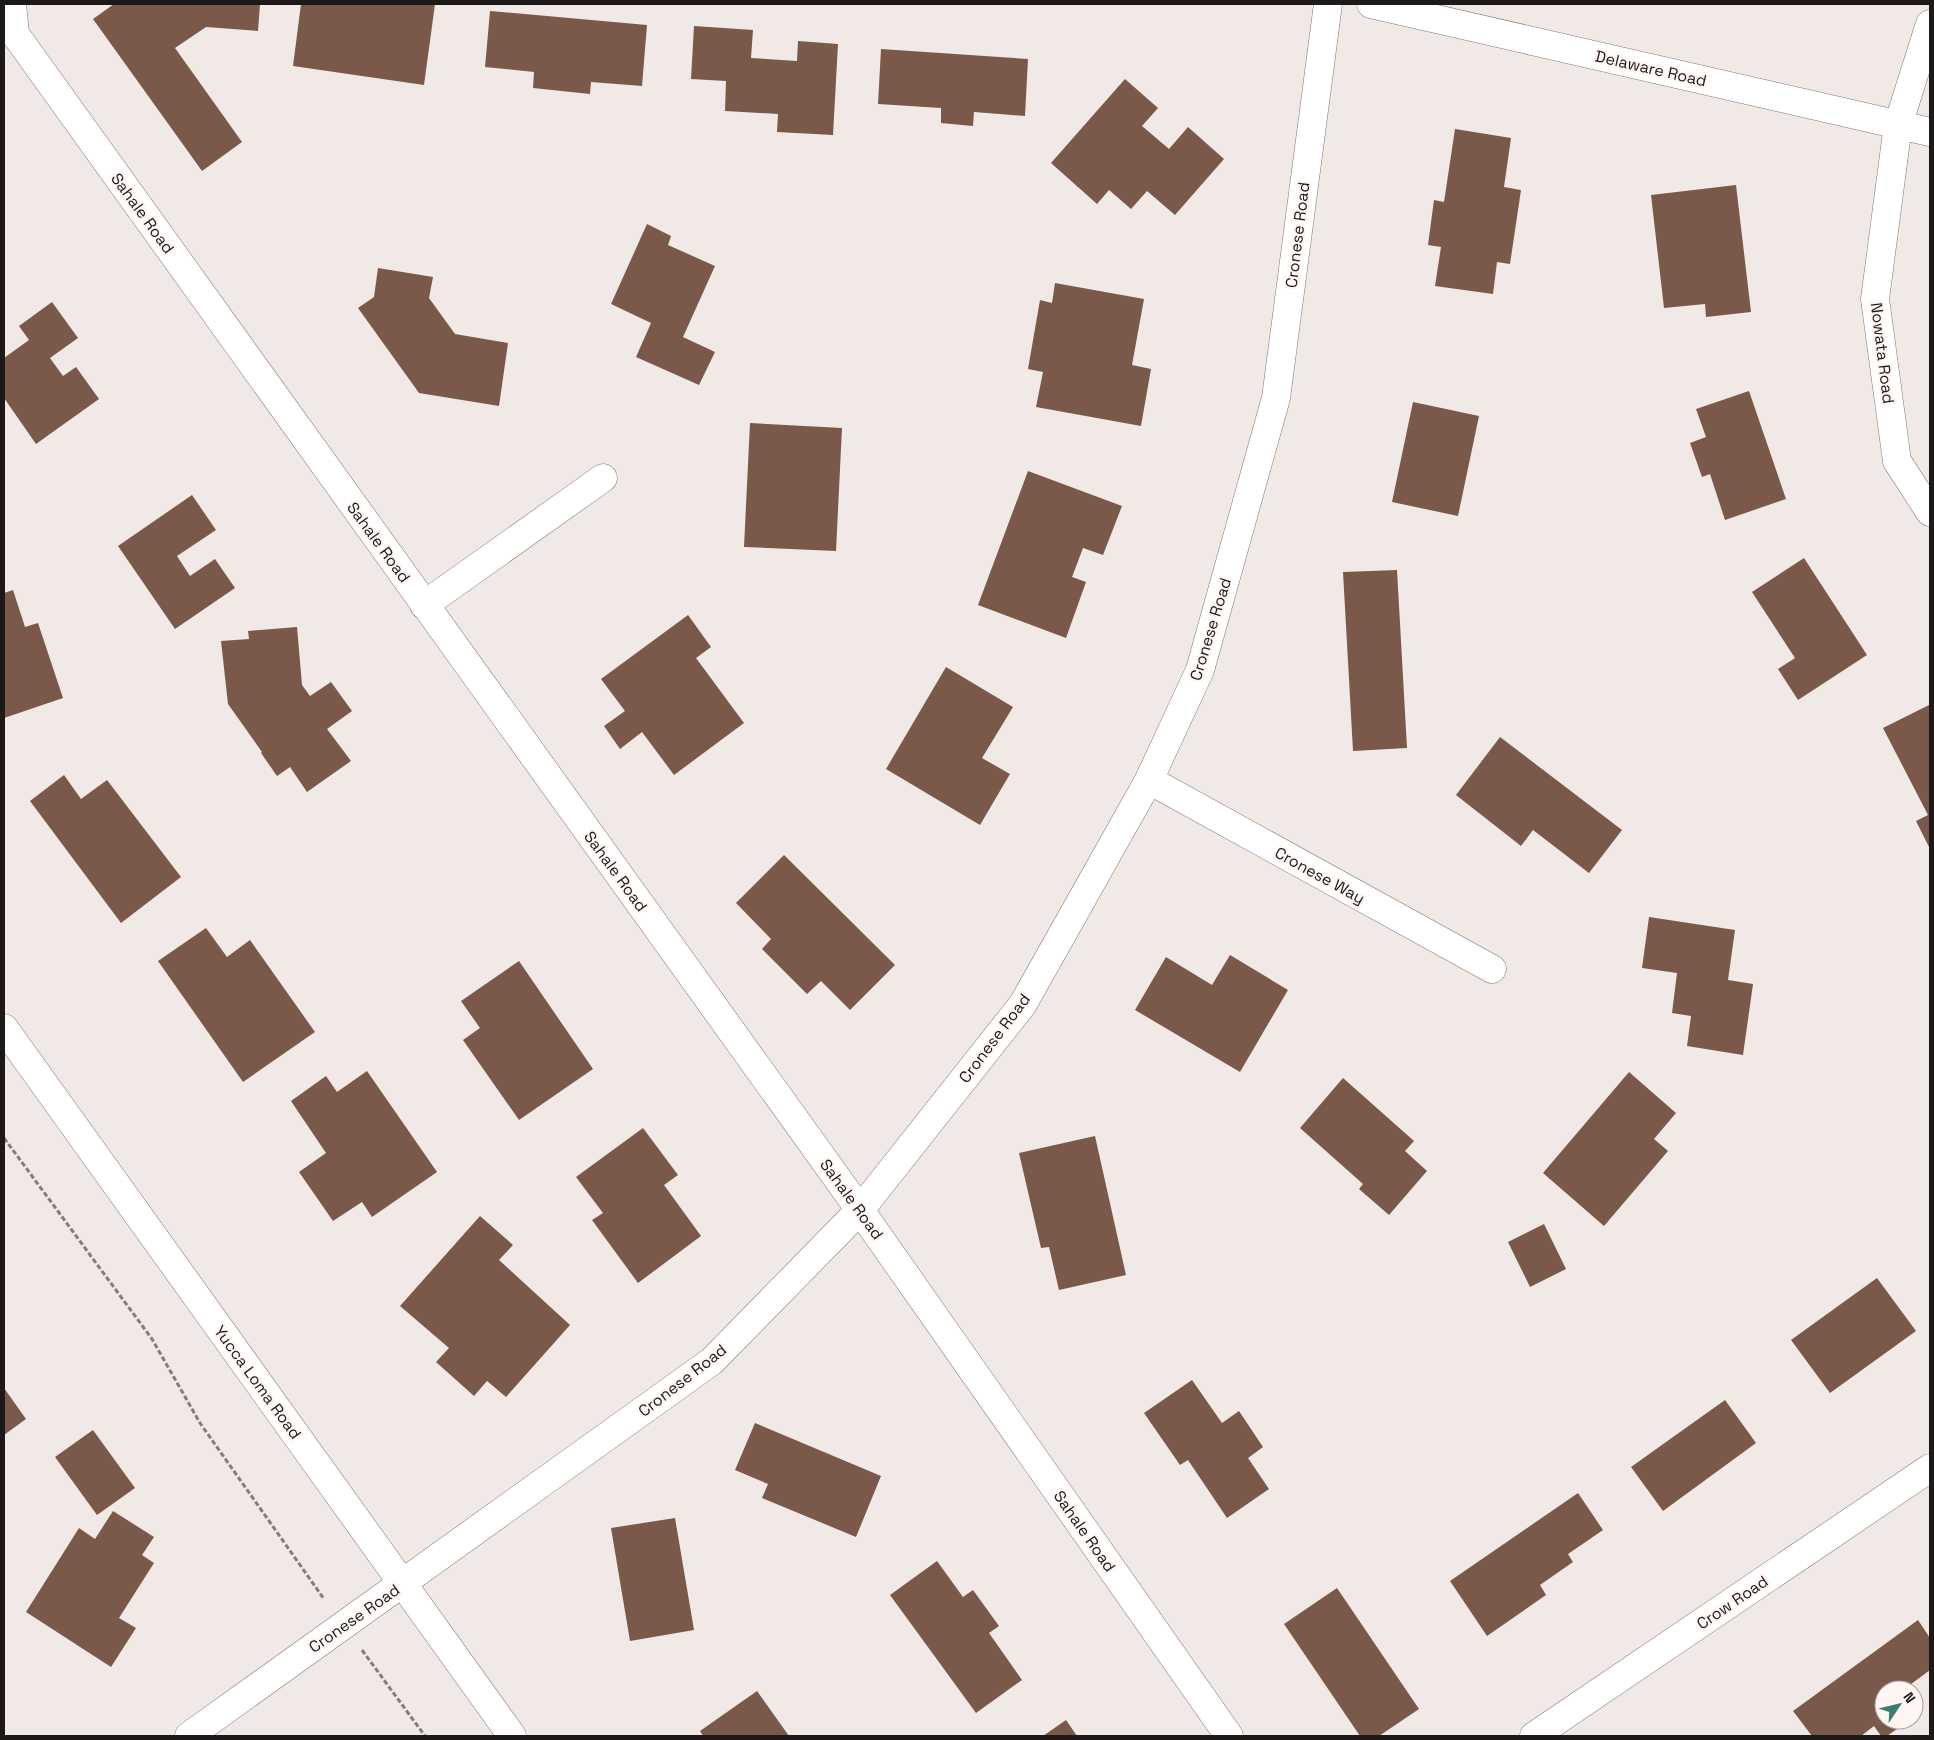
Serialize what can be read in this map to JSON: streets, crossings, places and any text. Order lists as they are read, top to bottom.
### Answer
{
  "streets": {
    "street": [
      "Delaware Road",
      "Sahale Road",
      "Cronese Road",
      "Nowata Road",
      "Cronese Way",
      "Yucca Loma Road",
      "Crow Road"
    ]
  },
  "crossings": [
    ["Delaware Road", "Nowata Road"],
    ["Sahale Road", "Cronese Road"],
    ["Cronese Road", "Cronese Way"],
    ["Cronese Road", "Yucca Loma Road"]
  ],
  "north": "top right"
}
